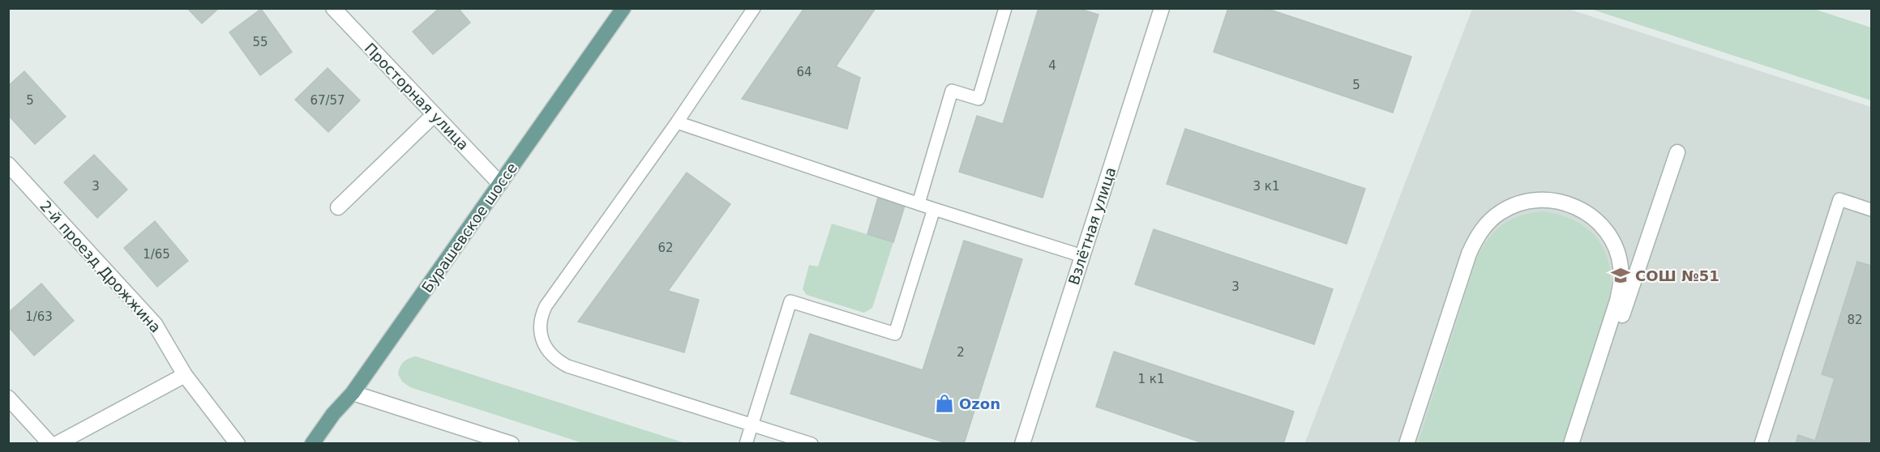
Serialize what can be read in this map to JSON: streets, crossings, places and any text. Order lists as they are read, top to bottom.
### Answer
{
  "streets": {
    "main road": ["Бурашевское шоссе"],
    "street": ["Просторная улица", "Взлётная улица", "2-й проезд Дрожжина"]
  },
  "crossings": [
    ["Просторная улица", "Бурашевское шоссе"]
  ],
  "places": {
    "school or university": ["СОШ №51"],
    "shop": ["Ozon"]
  },
  "house_numbers": [
    "55",
    "4",
    "64",
    "5",
    "5",
    "67/57",
    "3",
    "3 к1",
    "62",
    "1/65",
    "3",
    "1/63",
    "82",
    "2",
    "1 к1"
  ]
}
